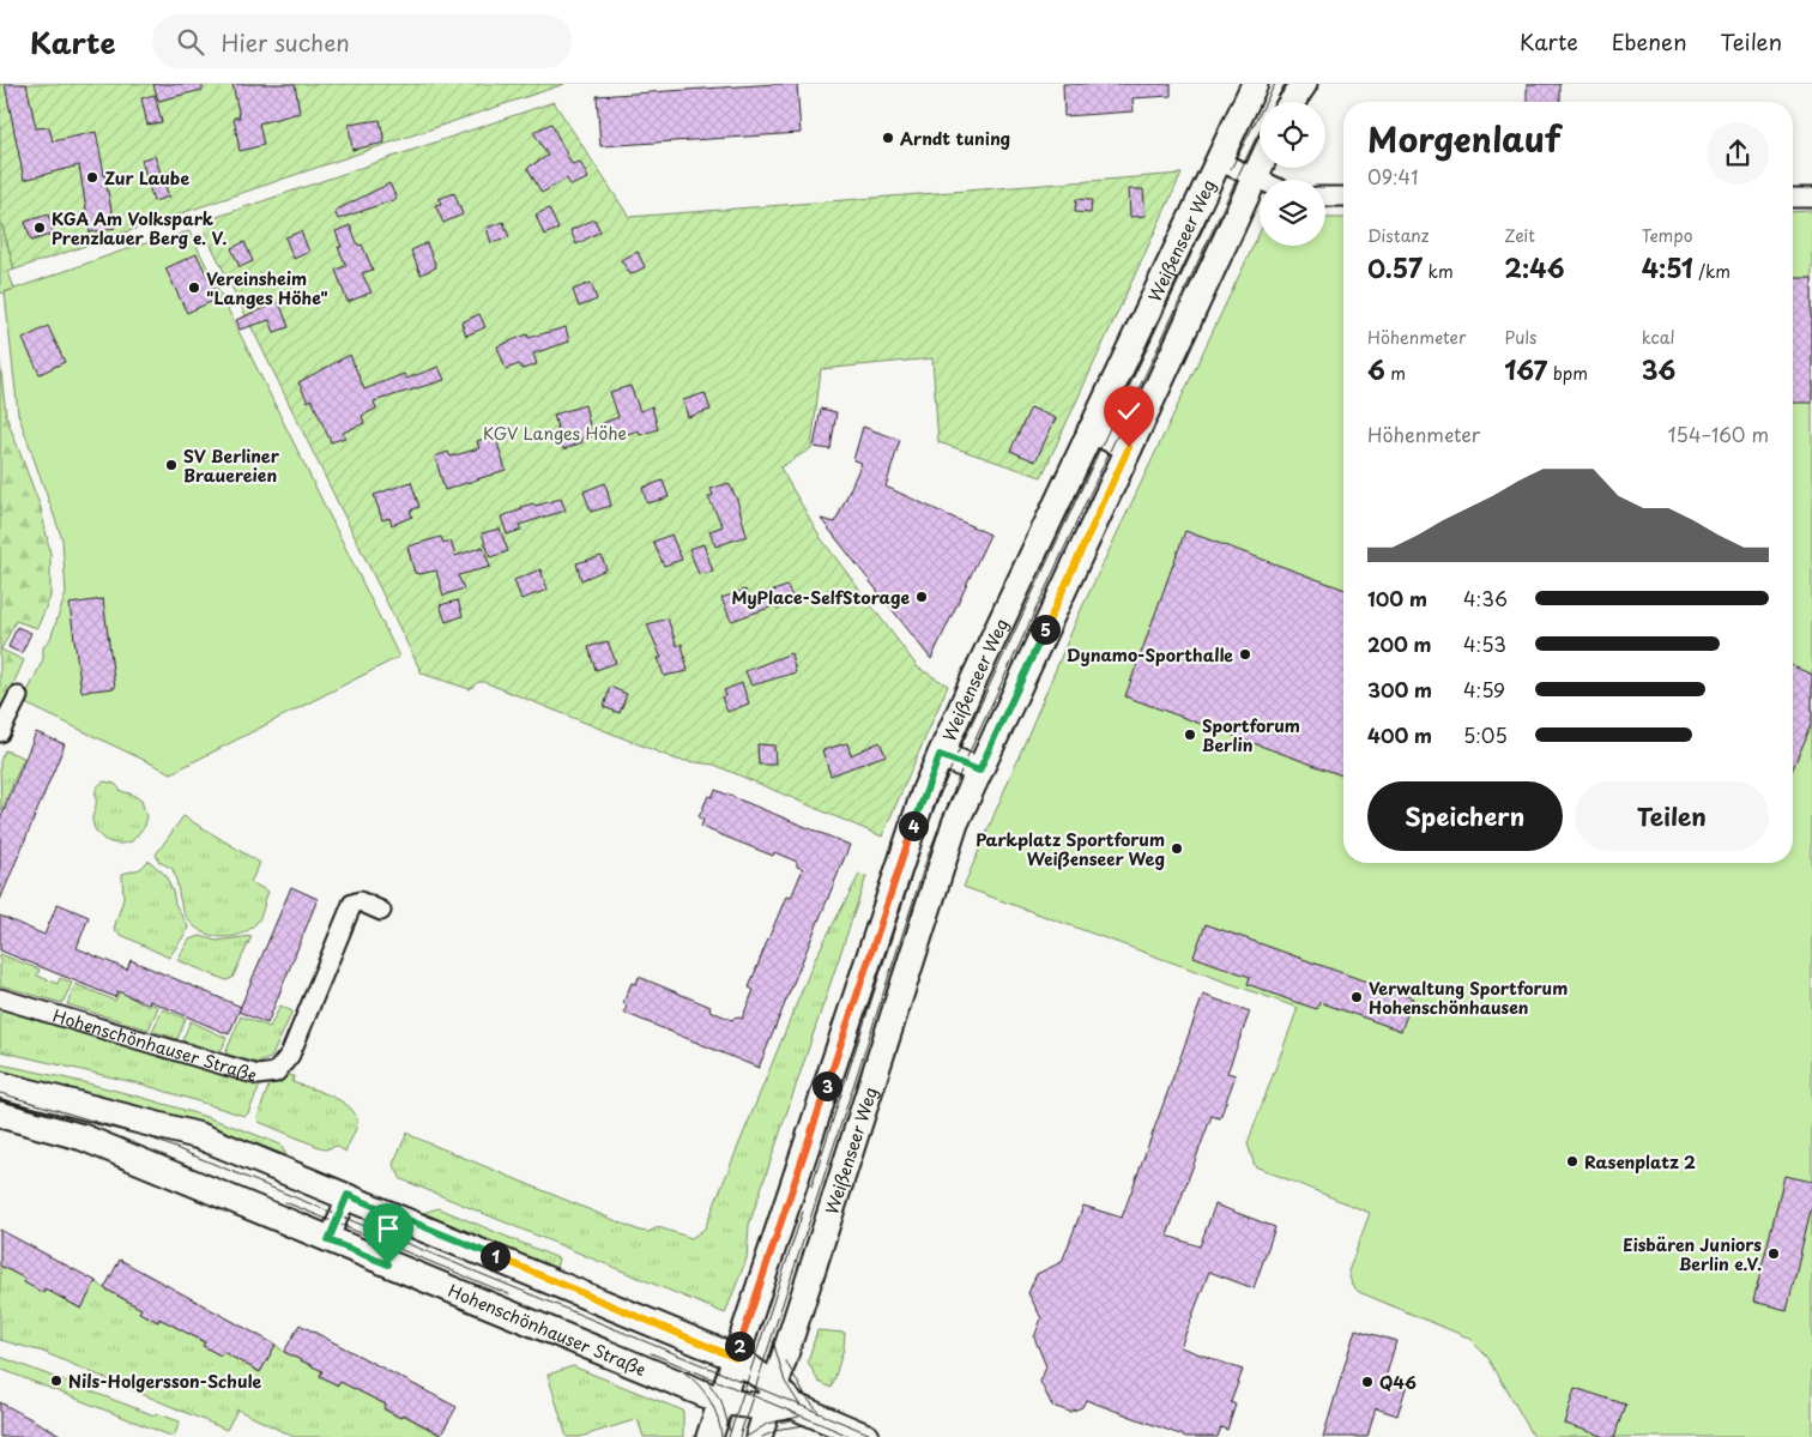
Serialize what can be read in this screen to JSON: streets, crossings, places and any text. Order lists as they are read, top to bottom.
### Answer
{
  "streets": {
    "main road": ["Weißenseer Weg", "Hohenschönhauser Straße"]
  },
  "crossings": [
    ["Weißenseer Weg", "Hohenschönhauser Straße"]
  ],
  "parks": ["KGV Langes Höhe"],
  "places": [
    "Arndt tuning",
    "Zur Laube",
    "KGA Am Volkspark Prenzlauer Berg e. V.",
    "Vereinsheim \"Langes Höhe\"",
    "SV Berliner Brauereien",
    "MyPlace-SelfStorage",
    "Dynamo-Sporthalle",
    "Sportforum Berlin",
    "Parkplatz Sportforum Weißenseer Weg",
    "Verwaltung Sportforum Hohenschönhausen",
    "Rasenplatz 2",
    "Eisbären Juniors Berlin e.V.",
    "Nils-Holgersson-Schule",
    "Q46"
  ],
  "page": {
    "header": "Karte",
    "search": "Hier suchen",
    "nav": ["Karte", "Ebenen", "Teilen"],
    "heading": ["Morgenlauf", "09:41"],
    "stats": [
      ["Distanz", "0.57 km"],
      ["Zeit", "2:46"],
      ["Tempo", "4:51 /km"],
      ["Höhenmeter", "6 m"],
      ["Puls", "167 bpm"],
      ["kcal", "36"]
    ],
    "chart": ["Höhenmeter", "154–160 m"],
    "list": [
      {
        "name": "100 m",
        "note": "4:36"
      },
      {
        "name": "200 m",
        "note": "4:53"
      },
      {
        "name": "300 m",
        "note": "4:59"
      },
      {
        "name": "400 m",
        "note": "5:05"
      }
    ],
    "pins": [
      "5",
      "4",
      "3",
      "1",
      "2"
    ],
    "buttons": ["Speichern", "Teilen"]
  }
}
